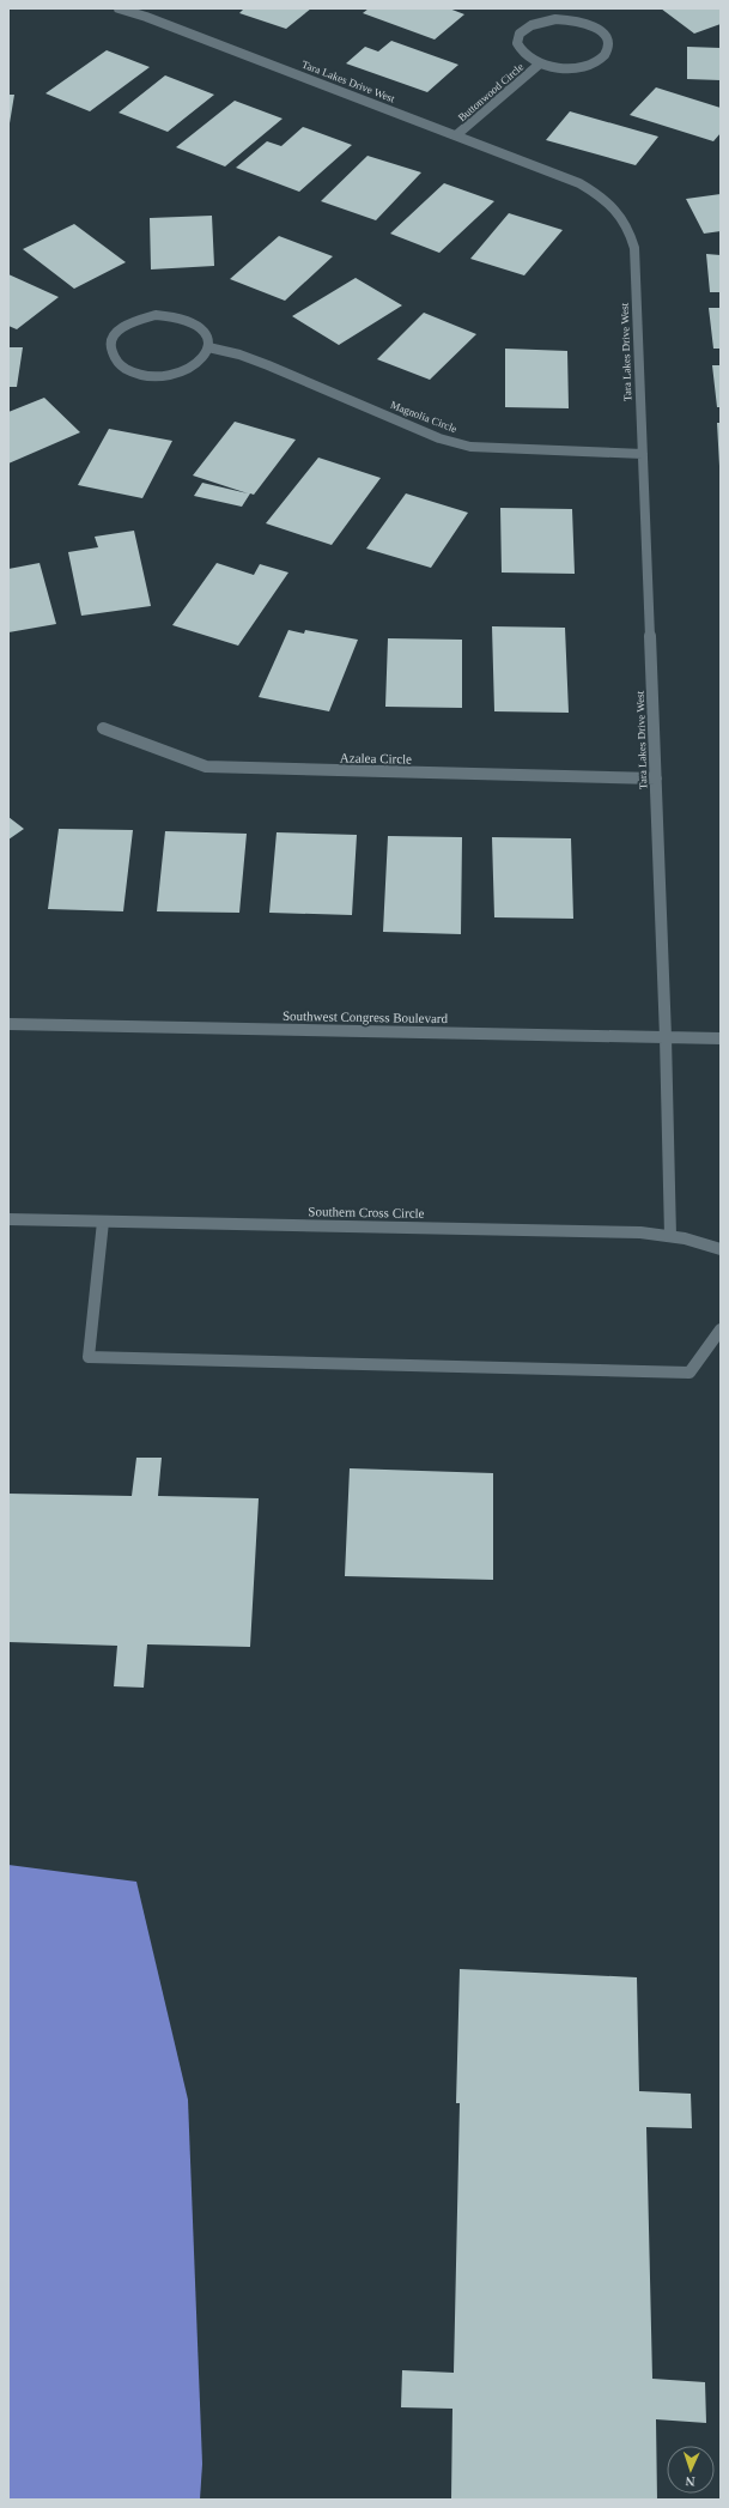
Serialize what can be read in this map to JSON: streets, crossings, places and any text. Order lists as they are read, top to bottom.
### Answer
{
  "streets": {
    "street": [
      "Tara Lakes Drive West",
      "Buttonwood Circle",
      "Magnolia Circle",
      "Azalea Circle",
      "Southwest Congress Boulevard",
      "Southern Cross Circle"
    ]
  },
  "crossings": [
    ["Tara Lakes Drive West", "Buttonwood Circle"],
    ["Tara Lakes Drive West", "Magnolia Circle"],
    ["Tara Lakes Drive West", "Azalea Circle"],
    ["Tara Lakes Drive West", "Southwest Congress Boulevard"],
    ["Tara Lakes Drive West", "Southern Cross Circle"]
  ],
  "north": "bottom"
}
